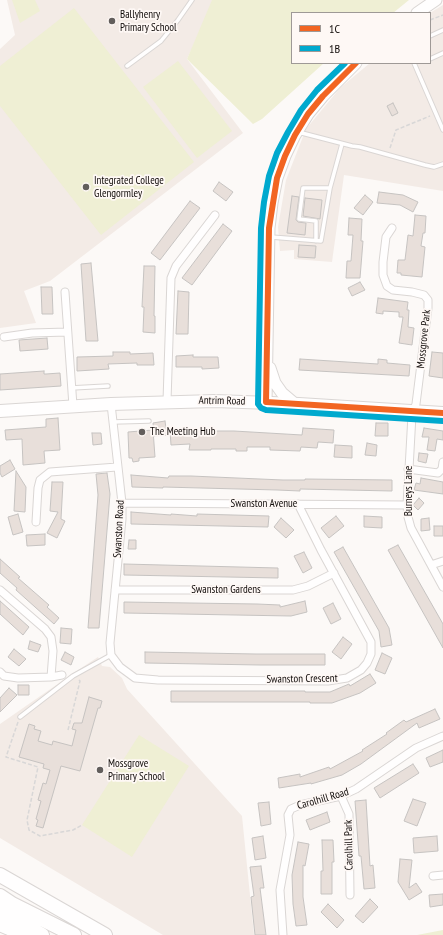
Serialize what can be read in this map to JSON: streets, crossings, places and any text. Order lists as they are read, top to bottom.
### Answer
{
  "streets": {
    "main road": ["Antrim Road"],
    "street": [
      "Mossgrove Park",
      "Burneys Lane",
      "Swanston Avenue",
      "Swanston Road",
      "Swanston Gardens",
      "Swanston Crescent",
      "Carolhill Road",
      "Carolhill Park"
    ]
  },
  "crossings": [
    ["Mossgrove Park", "Antrim Road"],
    ["Mossgrove Park", "Burneys Lane"],
    ["Antrim Road", "Burneys Lane"],
    ["Antrim Road", "Swanston Road"],
    ["Burneys Lane", "Swanston Avenue"],
    ["Swanston Avenue", "Swanston Road"],
    ["Swanston Avenue", "Swanston Crescent"],
    ["Swanston Road", "Swanston Gardens"],
    ["Swanston Road", "Swanston Crescent"],
    ["Swanston Gardens", "Swanston Crescent"],
    ["Carolhill Road", "Carolhill Park"]
  ],
  "places": [
    "Ballyhenry Primary School",
    "Integrated College Glengormley",
    "The Meeting Hub",
    "Mossgrove Primary School"
  ],
  "lines": ["transit line 1C", "transit line 1B"],
  "legend": ["1C", "1B"]
}
